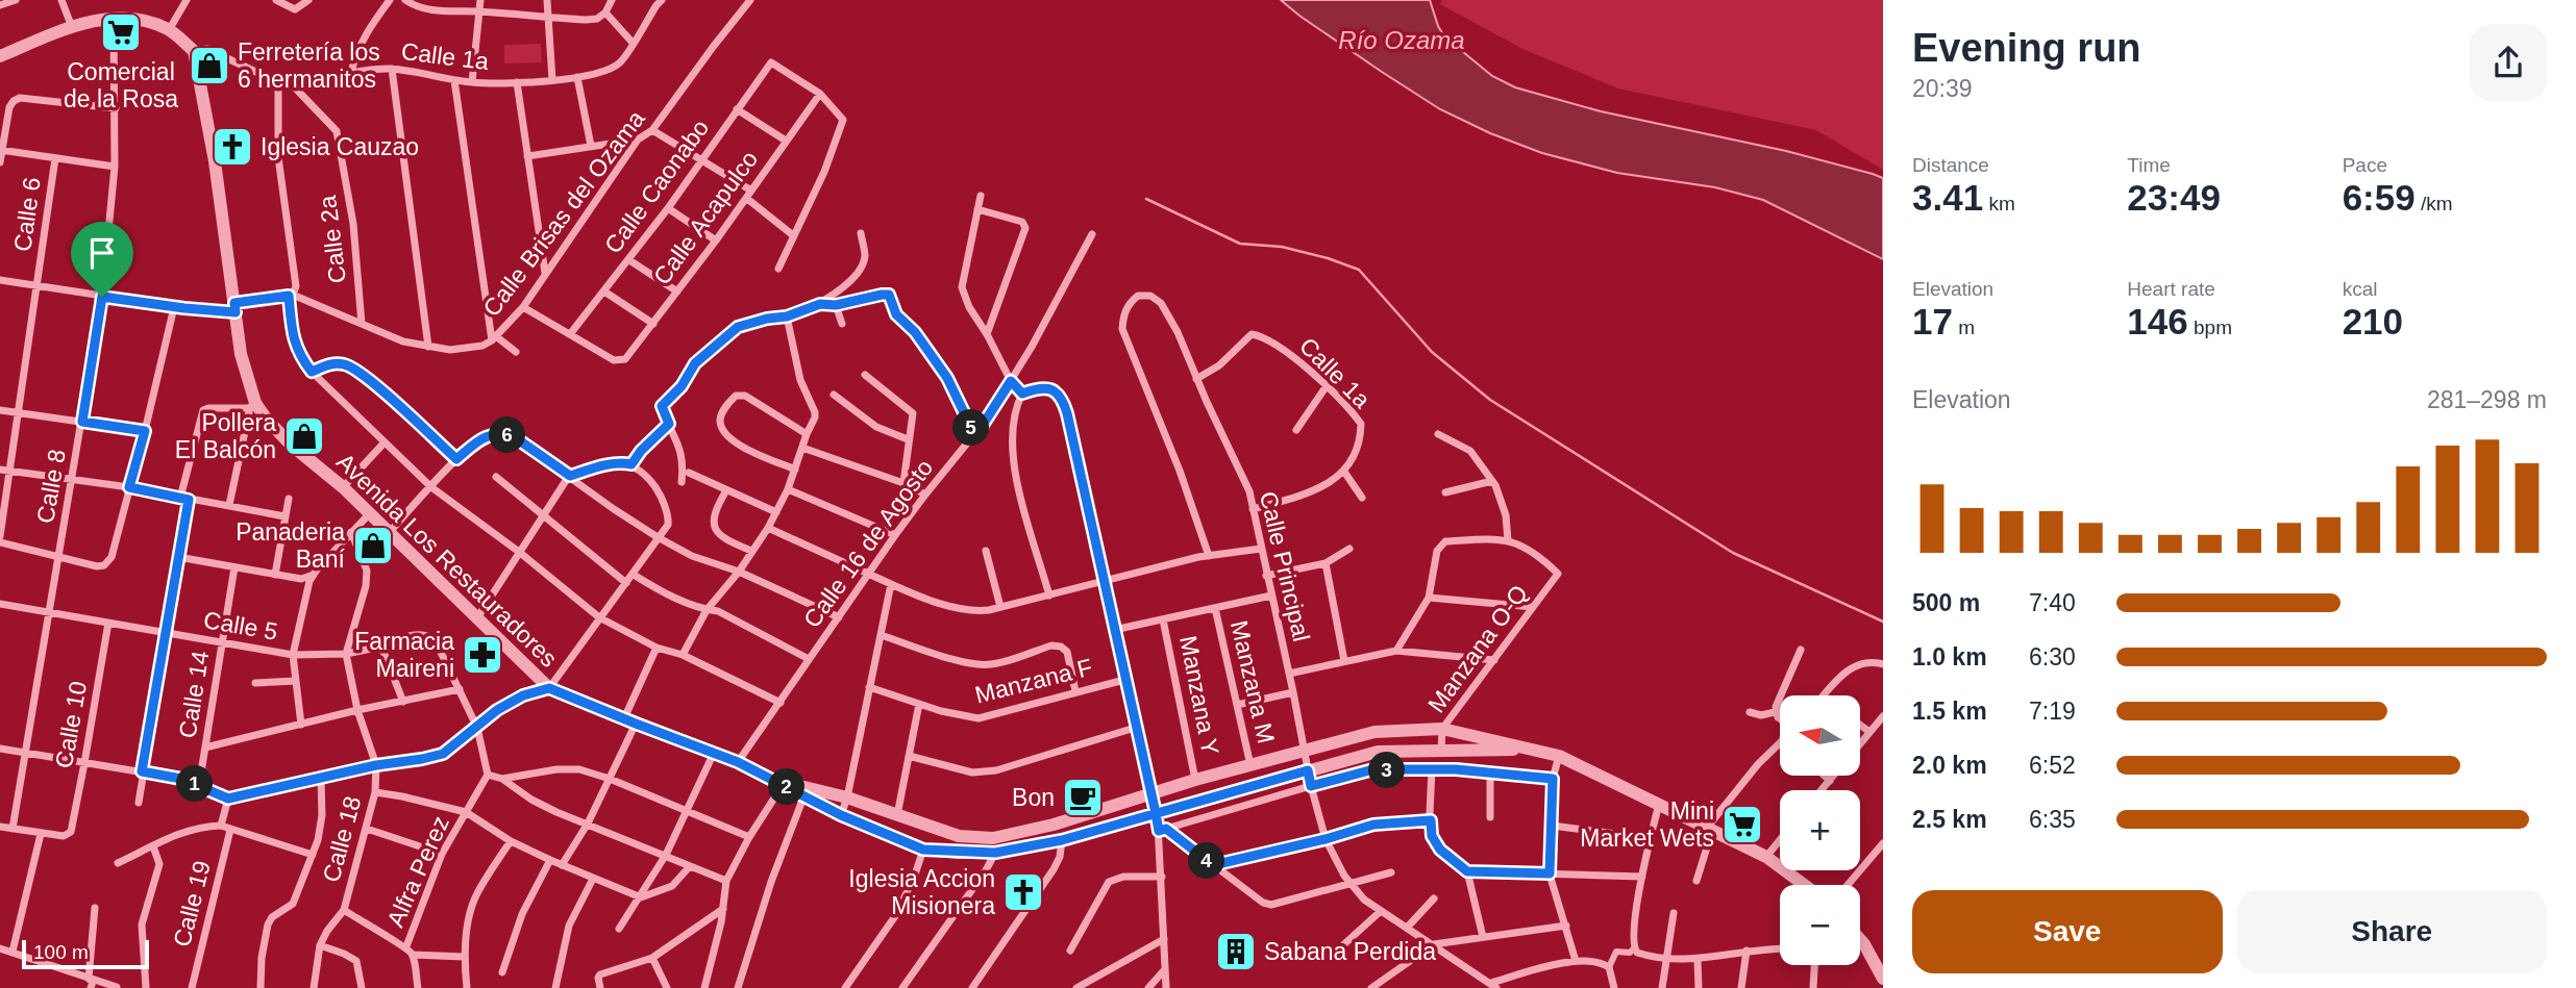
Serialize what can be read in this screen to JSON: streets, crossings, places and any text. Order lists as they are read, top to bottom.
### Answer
{
  "streets": {
    "street": [
      "Calle 1a",
      "Calle Caonabo",
      "Calle Brisas del Ozama",
      "Calle 6",
      "Calle Acapulco",
      "Calle 2a",
      "Calle 8",
      "Calle 16 de Agosto",
      "Avenida Los Restauradores",
      "Calle Principal",
      "Calle 5",
      "Manzana O-Q",
      "Manzana F",
      "Manzana M",
      "Calle 14",
      "Manzana Y",
      "Calle 10",
      "Calle 18",
      "Alfra Perez",
      "Calle 19"
    ]
  },
  "crossings": [
    ["Calle 1a", "Calle 2a"],
    ["Calle 1a", "Avenida Los Restauradores"],
    ["Calle 1a", "Calle Principal"],
    ["Calle Caonabo", "Calle Acapulco"],
    ["Calle Brisas del Ozama", "Calle 6"],
    ["Calle Brisas del Ozama", "Calle 2a"],
    ["Calle Brisas del Ozama", "Calle 8"],
    ["Calle Brisas del Ozama", "Avenida Los Restauradores"],
    ["Calle 8", "Calle 5"],
    ["Calle 16 de Agosto", "Avenida Los Restauradores"],
    ["Avenida Los Restauradores", "Calle Principal"],
    ["Avenida Los Restauradores", "Manzana O-Q"],
    ["Avenida Los Restauradores", "Manzana M"],
    ["Avenida Los Restauradores", "Manzana Y"],
    ["Calle 5", "Calle 14"],
    ["Calle 5", "Calle 10"],
    ["Calle 5", "Calle 18"]
  ],
  "water": ["Río Ozama"],
  "places": {
    "supermarket": ["Comercial de la Rosa", "Mini Market Wets"],
    "shop": ["Ferretería los 6 hermanitos", "Pollera El Balcón", "Panaderia Baní"],
    "church": ["Iglesia Cauzao", "Iglesia Accion Misionera"],
    "pharmacy": ["Farmacia Maireni"],
    "cafe": ["Bon"],
    "building": ["Sabana Perdida"]
  },
  "scale_bar": "100 m",
  "north": "left",
  "page": {
    "heading": ["Evening run", "20:39"],
    "stats": [
      ["Distance", "3.41 km"],
      ["Time", "23:49"],
      ["Pace", "6:59 /km"],
      ["Elevation", "17 m"],
      ["Heart rate", "146 bpm"],
      ["kcal", "210"]
    ],
    "chart": ["Elevation", "281–298 m"],
    "pins": [
      "5",
      "6",
      "3",
      "1",
      "2",
      "4"
    ],
    "list": [
      {
        "name": "500 m",
        "note": "7:40"
      },
      {
        "name": "1.0 km",
        "note": "6:30"
      },
      {
        "name": "1.5 km",
        "note": "7:19"
      },
      {
        "name": "2.0 km",
        "note": "6:52"
      },
      {
        "name": "2.5 km",
        "note": "6:35"
      }
    ],
    "map_buttons": ["+", "−"],
    "buttons": ["Save", "Share"],
    "scale": "100 m"
  }
}
